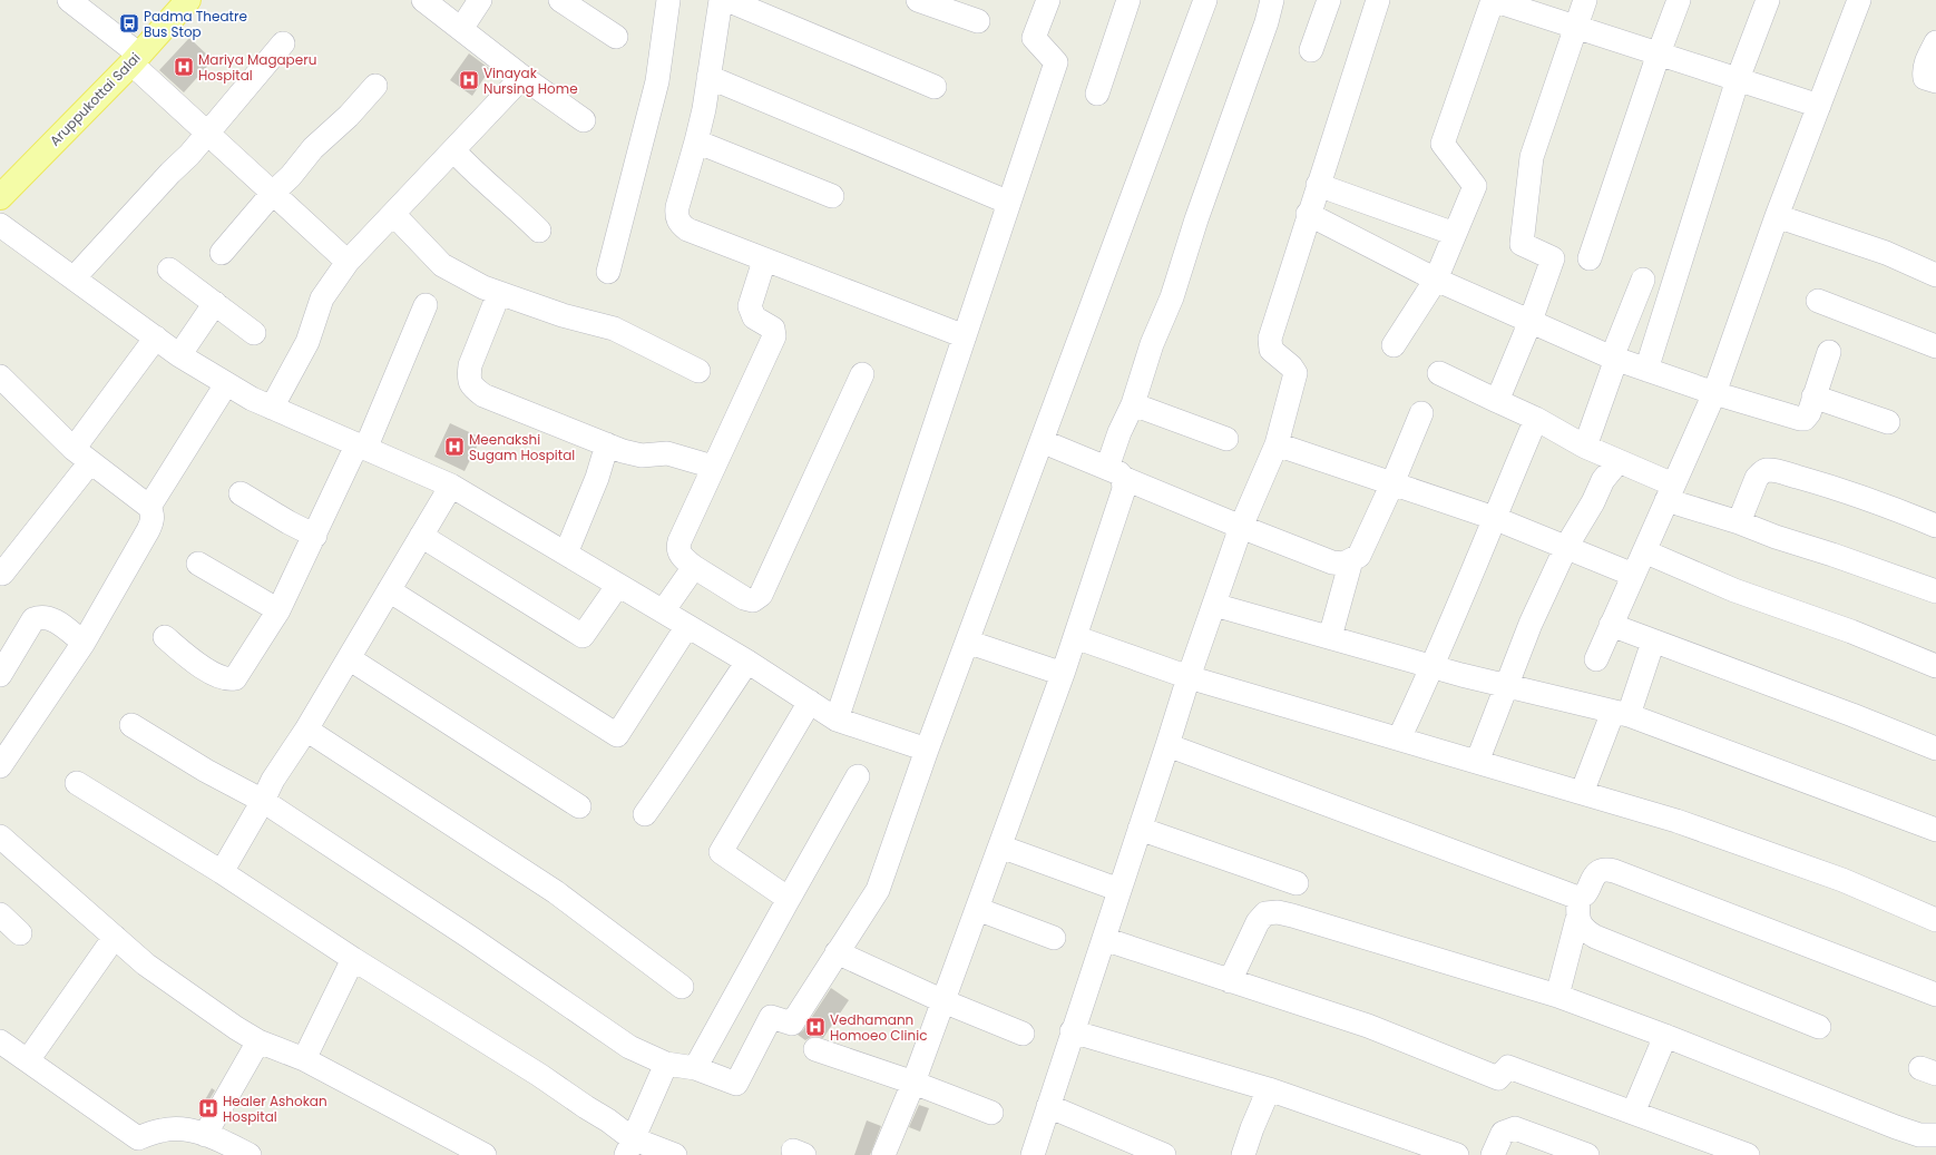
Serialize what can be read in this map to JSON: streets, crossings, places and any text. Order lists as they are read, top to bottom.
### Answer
{
  "streets": {
    "main road": ["Aruppukottai Salai"]
  },
  "places": {
    "bus stop": ["Padma Theatre Bus Stop"],
    "hospital": [
      "Mariya Magaperu Hospital",
      "Vinayak Nursing Home",
      "Meenakshi Sugam Hospital",
      "Vedhamann Homoeo Clinic",
      "Healer Ashokan Hospital"
    ]
  }
}
